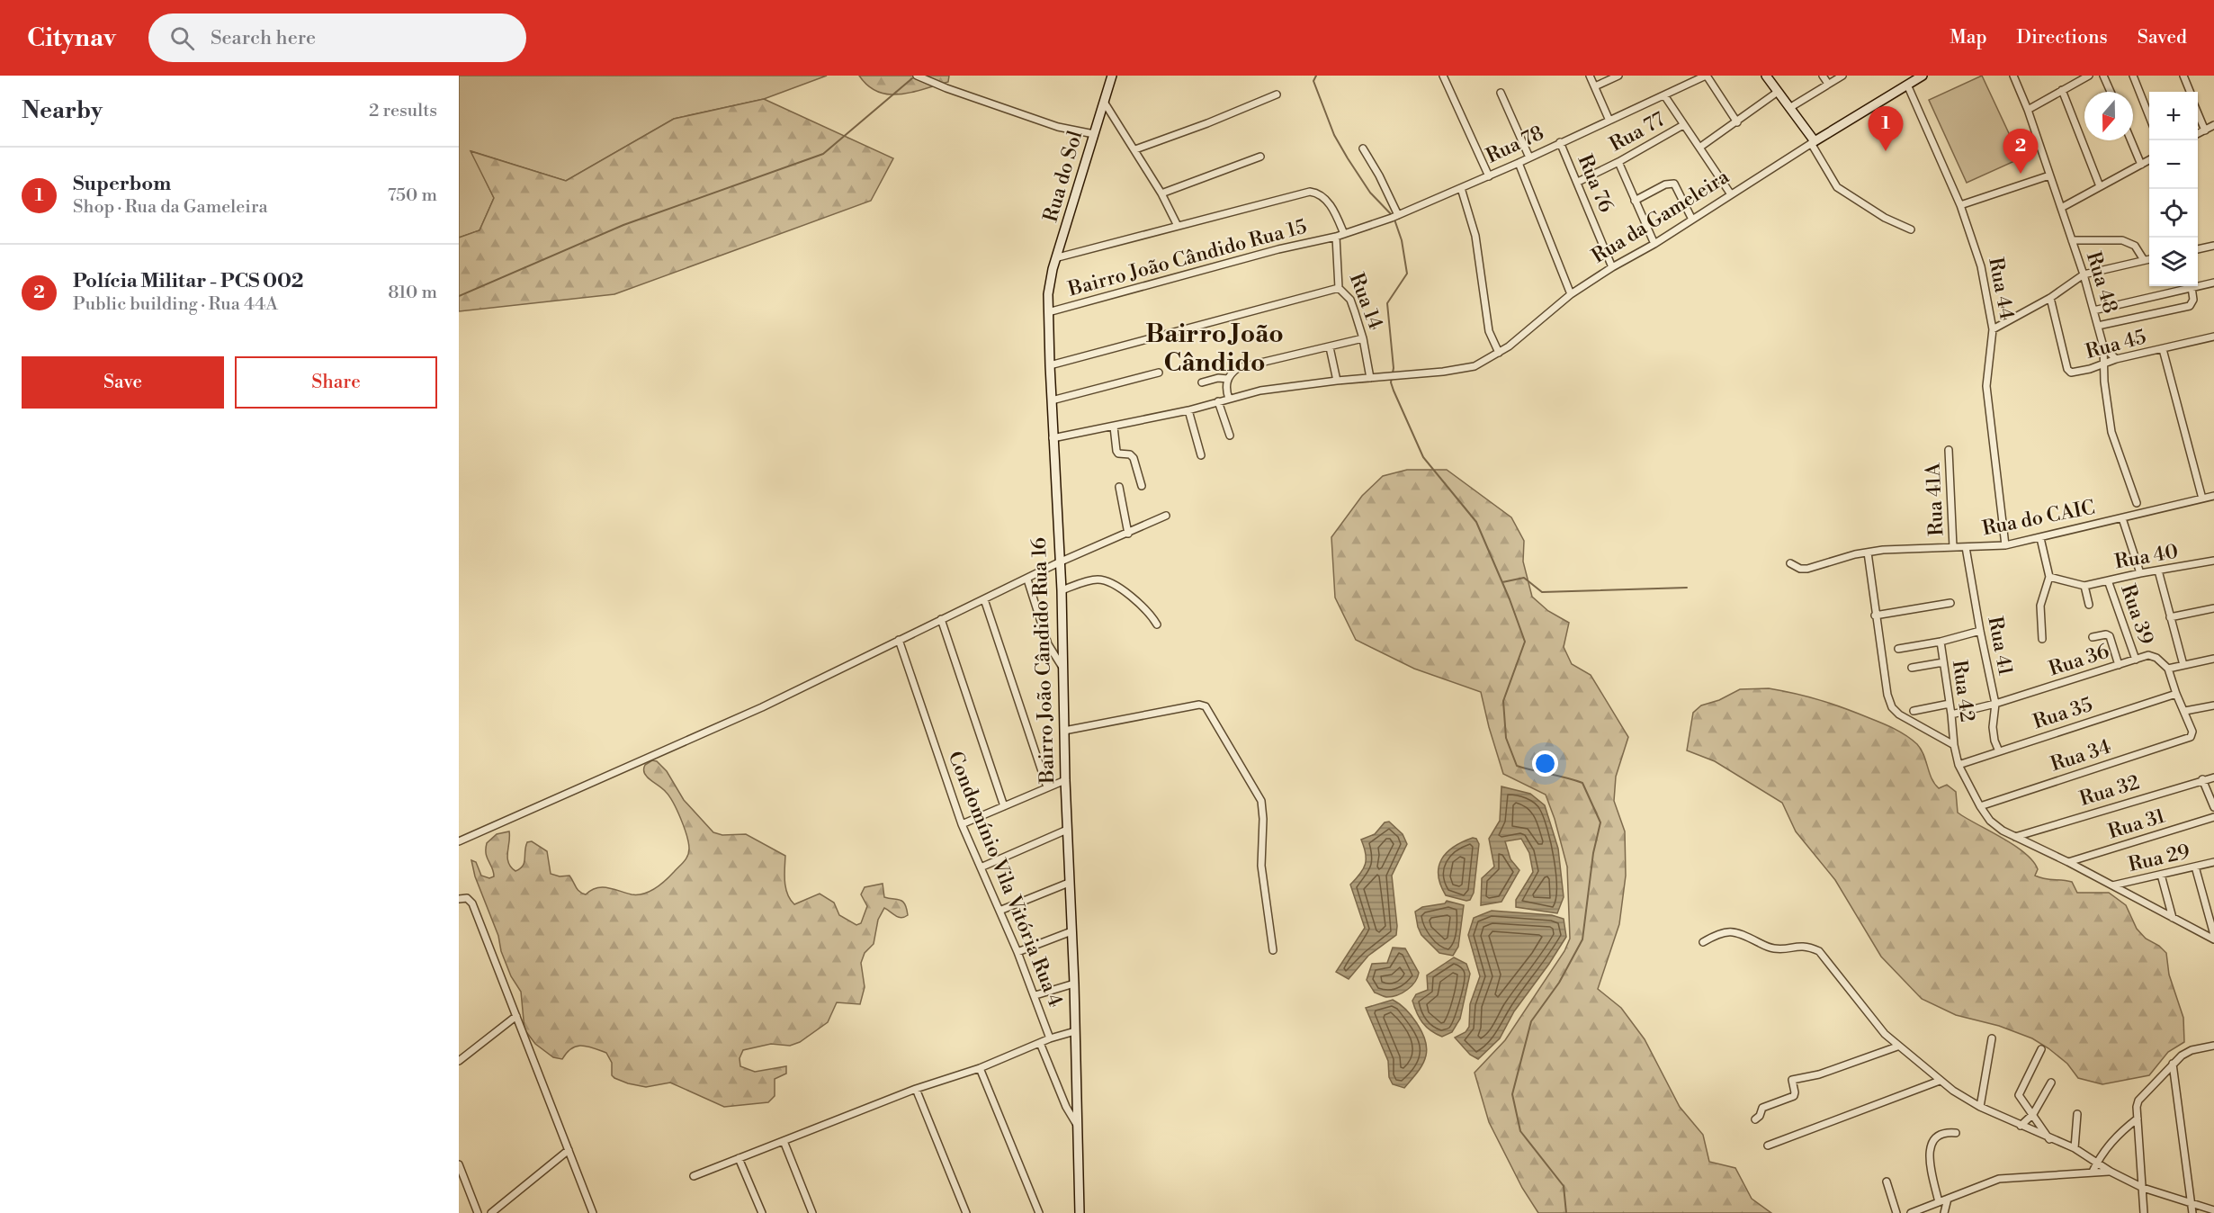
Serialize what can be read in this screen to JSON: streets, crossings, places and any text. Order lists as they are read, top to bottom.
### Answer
{
  "streets": {
    "street": [
      "Rua 77",
      "Rua 78",
      "Rua do Sol",
      "Rua 76",
      "Rua da Gameleira",
      "Bairro João Cândido Rua 15",
      "Rua 48",
      "Rua 44",
      "Rua 14",
      "Rua 45",
      "Rua 41A",
      "Rua do CAIC",
      "Rua 40",
      "Rua 39",
      "Rua 41",
      "Bairro João Cândido Rua 16",
      "Rua 36",
      "Rua 42",
      "Rua 35",
      "Rua 34",
      "Rua 32",
      "Rua 31",
      "Rua 29",
      "Condomínio Vila Vitória Rua 4"
    ]
  },
  "crossings": [
    ["Rua 77", "Rua 76"],
    ["Rua 78", "Rua 76"],
    ["Rua 78", "Bairro João Cândido Rua 15"],
    ["Rua 78", "Rua 14"],
    ["Rua do Sol", "Bairro João Cândido Rua 16"],
    ["Rua 76", "Rua da Gameleira"],
    ["Rua da Gameleira", "Rua 44"],
    ["Rua da Gameleira", "Rua 14"],
    ["Rua da Gameleira", "Bairro João Cândido Rua 16"],
    ["Bairro João Cândido Rua 15", "Rua 14"],
    ["Bairro João Cândido Rua 15", "Bairro João Cândido Rua 16"],
    ["Rua 48", "Rua 45"],
    ["Rua 44", "Rua do CAIC"],
    ["Rua 41A", "Rua do CAIC"],
    ["Rua do CAIC", "Rua 41"],
    ["Rua 40", "Rua 39"],
    ["Rua 39", "Rua 36"],
    ["Rua 41", "Rua 36"],
    ["Rua 41", "Rua 35"],
    ["Rua 36", "Rua 42"],
    ["Rua 42", "Rua 35"],
    ["Rua 42", "Rua 34"],
    ["Rua 42", "Rua 32"],
    ["Rua 42", "Rua 31"],
    ["Rua 42", "Rua 29"]
  ],
  "districts": ["Bairro João Cândido"],
  "north": "bottom",
  "page": {
    "header": "Citynav",
    "search": "Search here",
    "nav": ["Map", "Directions", "Saved"],
    "heading": ["Nearby", "2 results"],
    "map_buttons": ["+", "−"],
    "pins": ["1", "2"],
    "list": [
      {
        "mark": "1",
        "name": "Superbom",
        "note": "Shop · Rua da Gameleira",
        "value": "750 m"
      },
      {
        "mark": "2",
        "name": "Polícia Militar - PCS 002",
        "note": "Public building · Rua 44A",
        "value": "810 m"
      }
    ],
    "buttons": ["Save", "Share"]
  }
}
